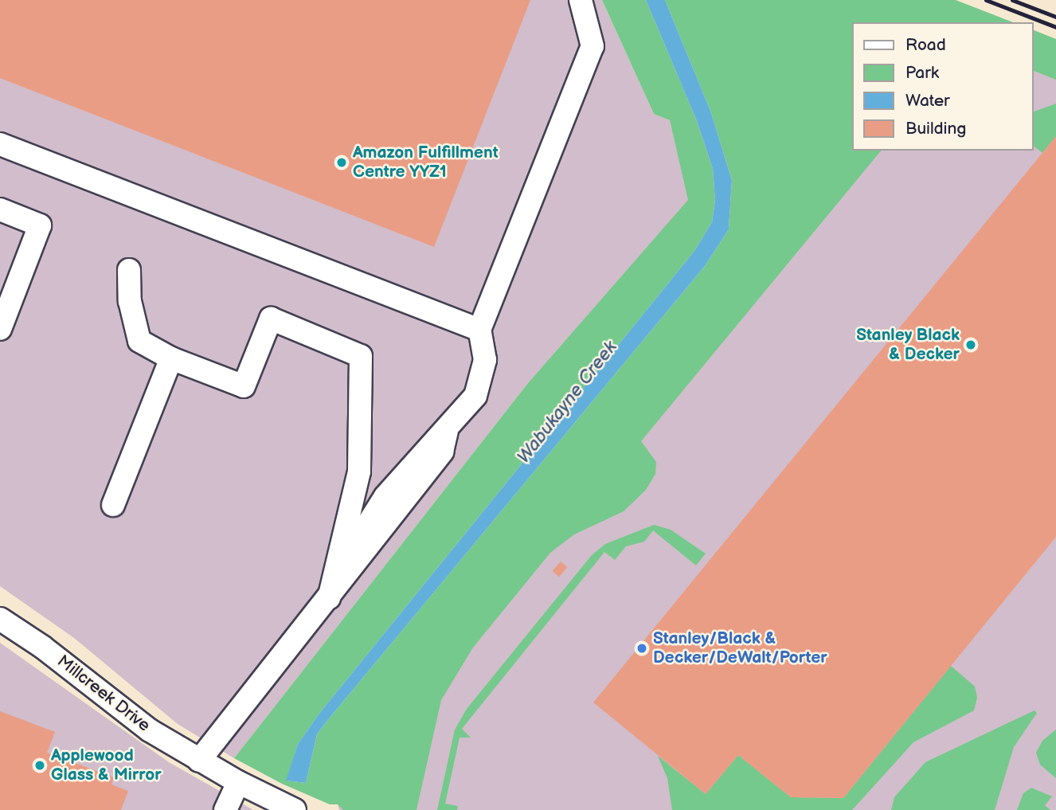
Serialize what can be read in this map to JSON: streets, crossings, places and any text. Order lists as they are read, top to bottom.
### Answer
{
  "streets": {
    "street": ["Millcreek Drive"]
  },
  "water": ["Wabukayne Creek"],
  "places": [
    "Amazon Fulfillment Centre YYZ1",
    "Stanley Black & Decker",
    "Stanley/Black & Decker/DeWalt/Porter",
    "Applewood Glass & Mirror"
  ],
  "legend": [
    "Road",
    "Park",
    "Water",
    "Building"
  ]
}
